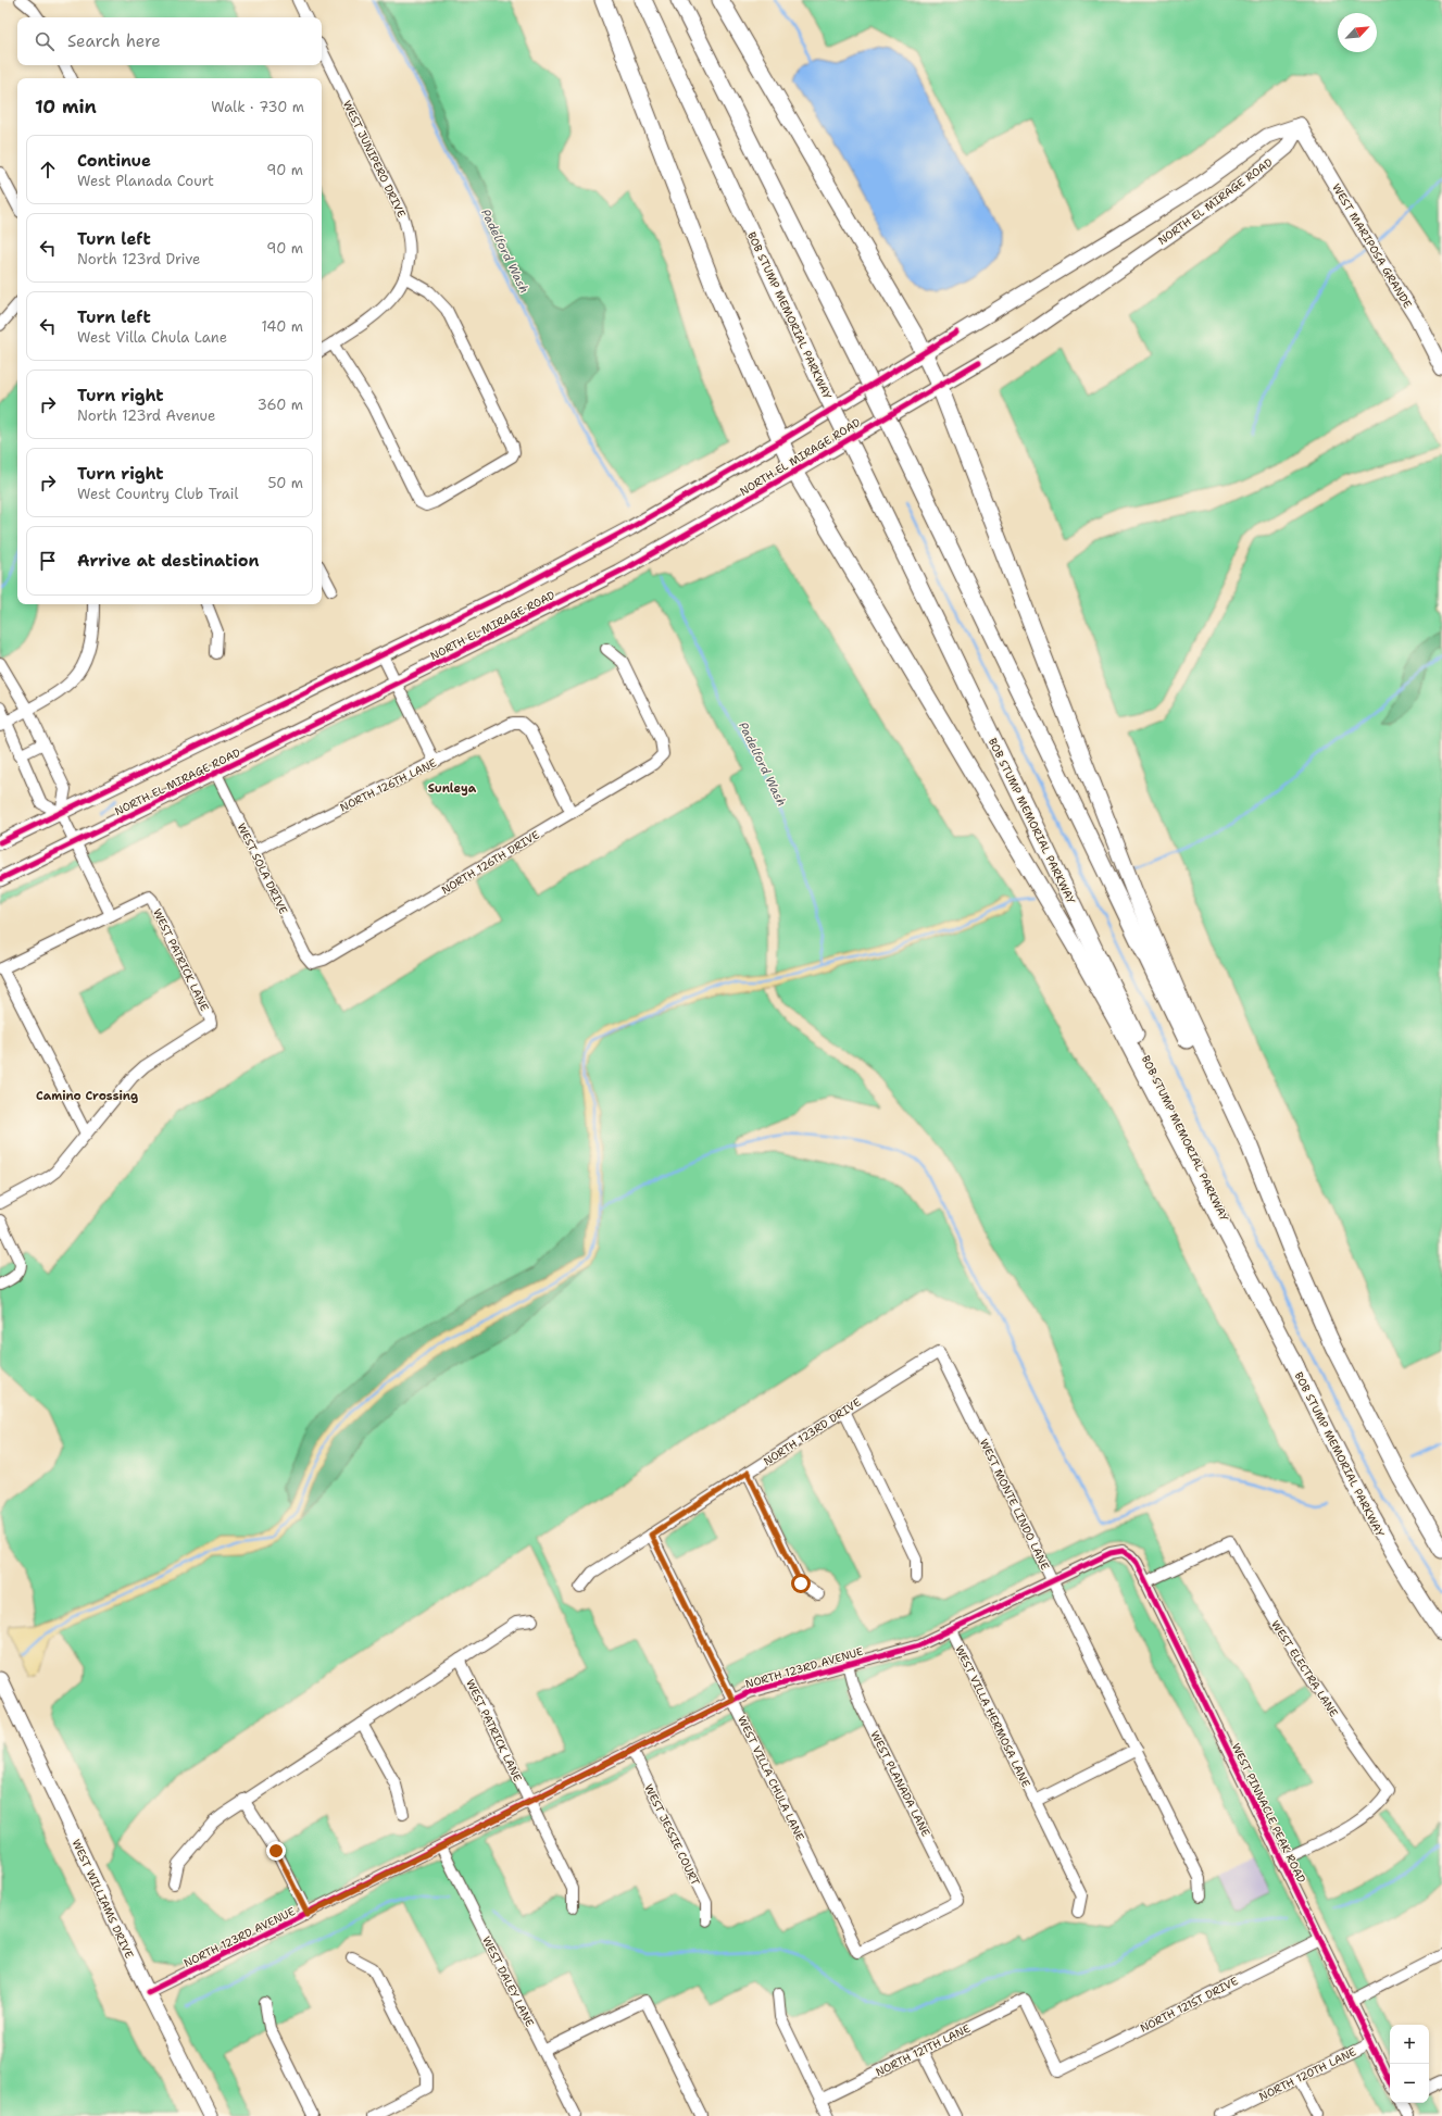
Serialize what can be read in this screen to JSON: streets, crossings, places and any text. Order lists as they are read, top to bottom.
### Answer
{
  "streets": {
    "highway": ["BOB STUMP MEMORIAL PARKWAY"],
    "main road": ["NORTH EL MIRAGE ROAD", "WEST MARIPOSA GRANDE", "WEST WILLIAMS DRIVE"],
    "street": [
      "WEST JUNIPERO DRIVE",
      "NORTH 126TH LANE",
      "NORTH 126TH DRIVE",
      "WEST SOLA DRIVE",
      "WEST PATRICK LANE",
      "NORTH 123RD DRIVE",
      "WEST MONTE LINDO LANE",
      "NORTH 123RD AVENUE",
      "WEST ELECTRA LANE",
      "WEST VILLA HERMOSA LANE",
      "WEST VILLA CHULA LANE",
      "WEST PLANADA LANE",
      "WEST PINNACLE PEAK ROAD",
      "WEST JESSIE COURT",
      "WEST DALEY LANE",
      "NORTH 121ST DRIVE",
      "NORTH 121TH LANE",
      "NORTH 120TH LANE"
    ]
  },
  "crossings": [
    ["NORTH EL MIRAGE ROAD", "WEST MARIPOSA GRANDE"],
    ["NORTH EL MIRAGE ROAD", "WEST SOLA DRIVE"],
    ["NORTH 126TH LANE", "NORTH 126TH DRIVE"],
    ["NORTH 126TH LANE", "WEST SOLA DRIVE"],
    ["NORTH 126TH DRIVE", "WEST SOLA DRIVE"],
    ["WEST PATRICK LANE", "NORTH 123RD AVENUE"],
    ["NORTH 123RD DRIVE", "WEST MONTE LINDO LANE"],
    ["NORTH 123RD DRIVE", "WEST VILLA CHULA LANE"],
    ["WEST MONTE LINDO LANE", "NORTH 123RD AVENUE"],
    ["NORTH 123RD AVENUE", "WEST VILLA HERMOSA LANE"],
    ["NORTH 123RD AVENUE", "WEST VILLA CHULA LANE"],
    ["NORTH 123RD AVENUE", "WEST PLANADA LANE"],
    ["NORTH 123RD AVENUE", "WEST PINNACLE PEAK ROAD"],
    ["NORTH 123RD AVENUE", "WEST JESSIE COURT"],
    ["NORTH 123RD AVENUE", "WEST WILLIAMS DRIVE"],
    ["NORTH 123RD AVENUE", "WEST DALEY LANE"],
    ["WEST ELECTRA LANE", "WEST PINNACLE PEAK ROAD"],
    ["WEST VILLA CHULA LANE", "WEST PLANADA LANE"],
    ["WEST PINNACLE PEAK ROAD", "NORTH 121ST DRIVE"],
    ["WEST PINNACLE PEAK ROAD", "NORTH 120TH LANE"],
    ["NORTH 121ST DRIVE", "NORTH 121TH LANE"]
  ],
  "districts": ["Sunleya", "Camino Crossing"],
  "water": ["Padelford Wash"],
  "north": "top right",
  "page": {
    "search": "Search here",
    "heading": ["10 min", "Walk · 730 m"],
    "list": [
      ["Continue", "West Planada Court", "90 m"],
      ["Turn left", "North 123rd Drive", "90 m"],
      ["Turn left", "West Villa Chula Lane", "140 m"],
      ["Turn right", "North 123rd Avenue", "360 m"],
      ["Turn right", "West Country Club Trail", "50 m"],
      "Arrive at destination"
    ],
    "map_buttons": ["+", "−"]
  }
}
